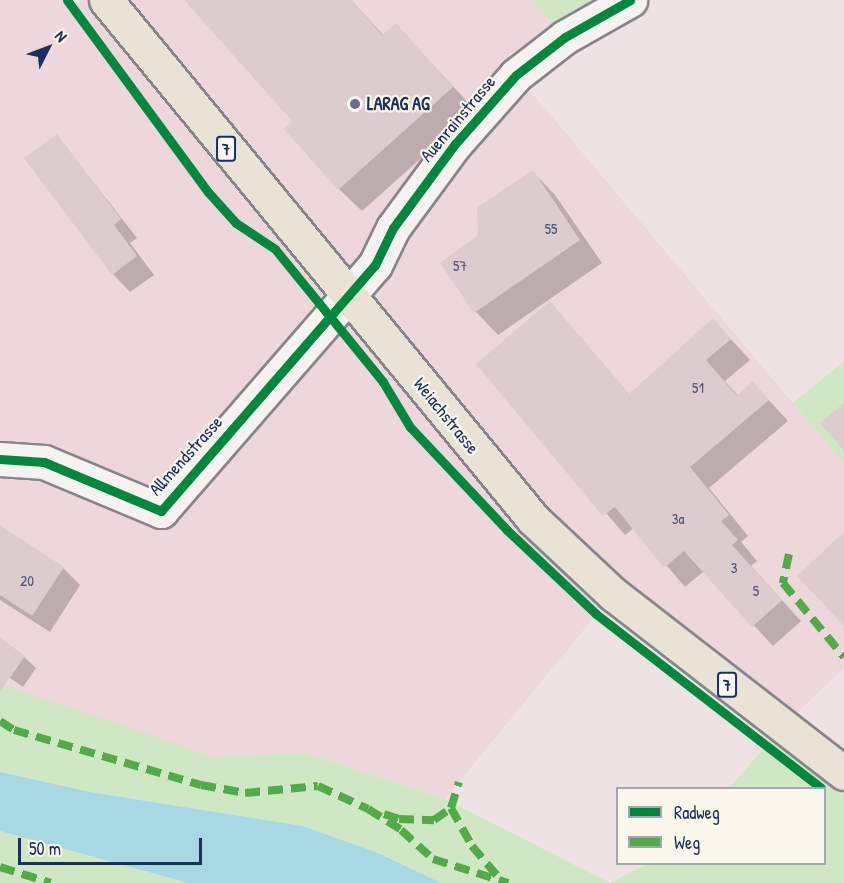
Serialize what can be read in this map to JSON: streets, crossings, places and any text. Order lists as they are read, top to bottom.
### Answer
{
  "streets": {
    "main road": ["7", "Weiachstrasse"],
    "street": ["Auenrainstrasse", "Allmendstrasse"]
  },
  "crossings": [
    ["Auenrainstrasse", "Weiachstrasse"],
    ["Auenrainstrasse", "Allmendstrasse"],
    ["Weiachstrasse", "Allmendstrasse"]
  ],
  "places": ["LARAG AG"],
  "house_numbers": [
    "55",
    "57",
    "51",
    "3a",
    "3",
    "20",
    "5"
  ],
  "legend": ["Radweg", "Weg"],
  "scale_bar": "50 m",
  "north": "top right"
}
